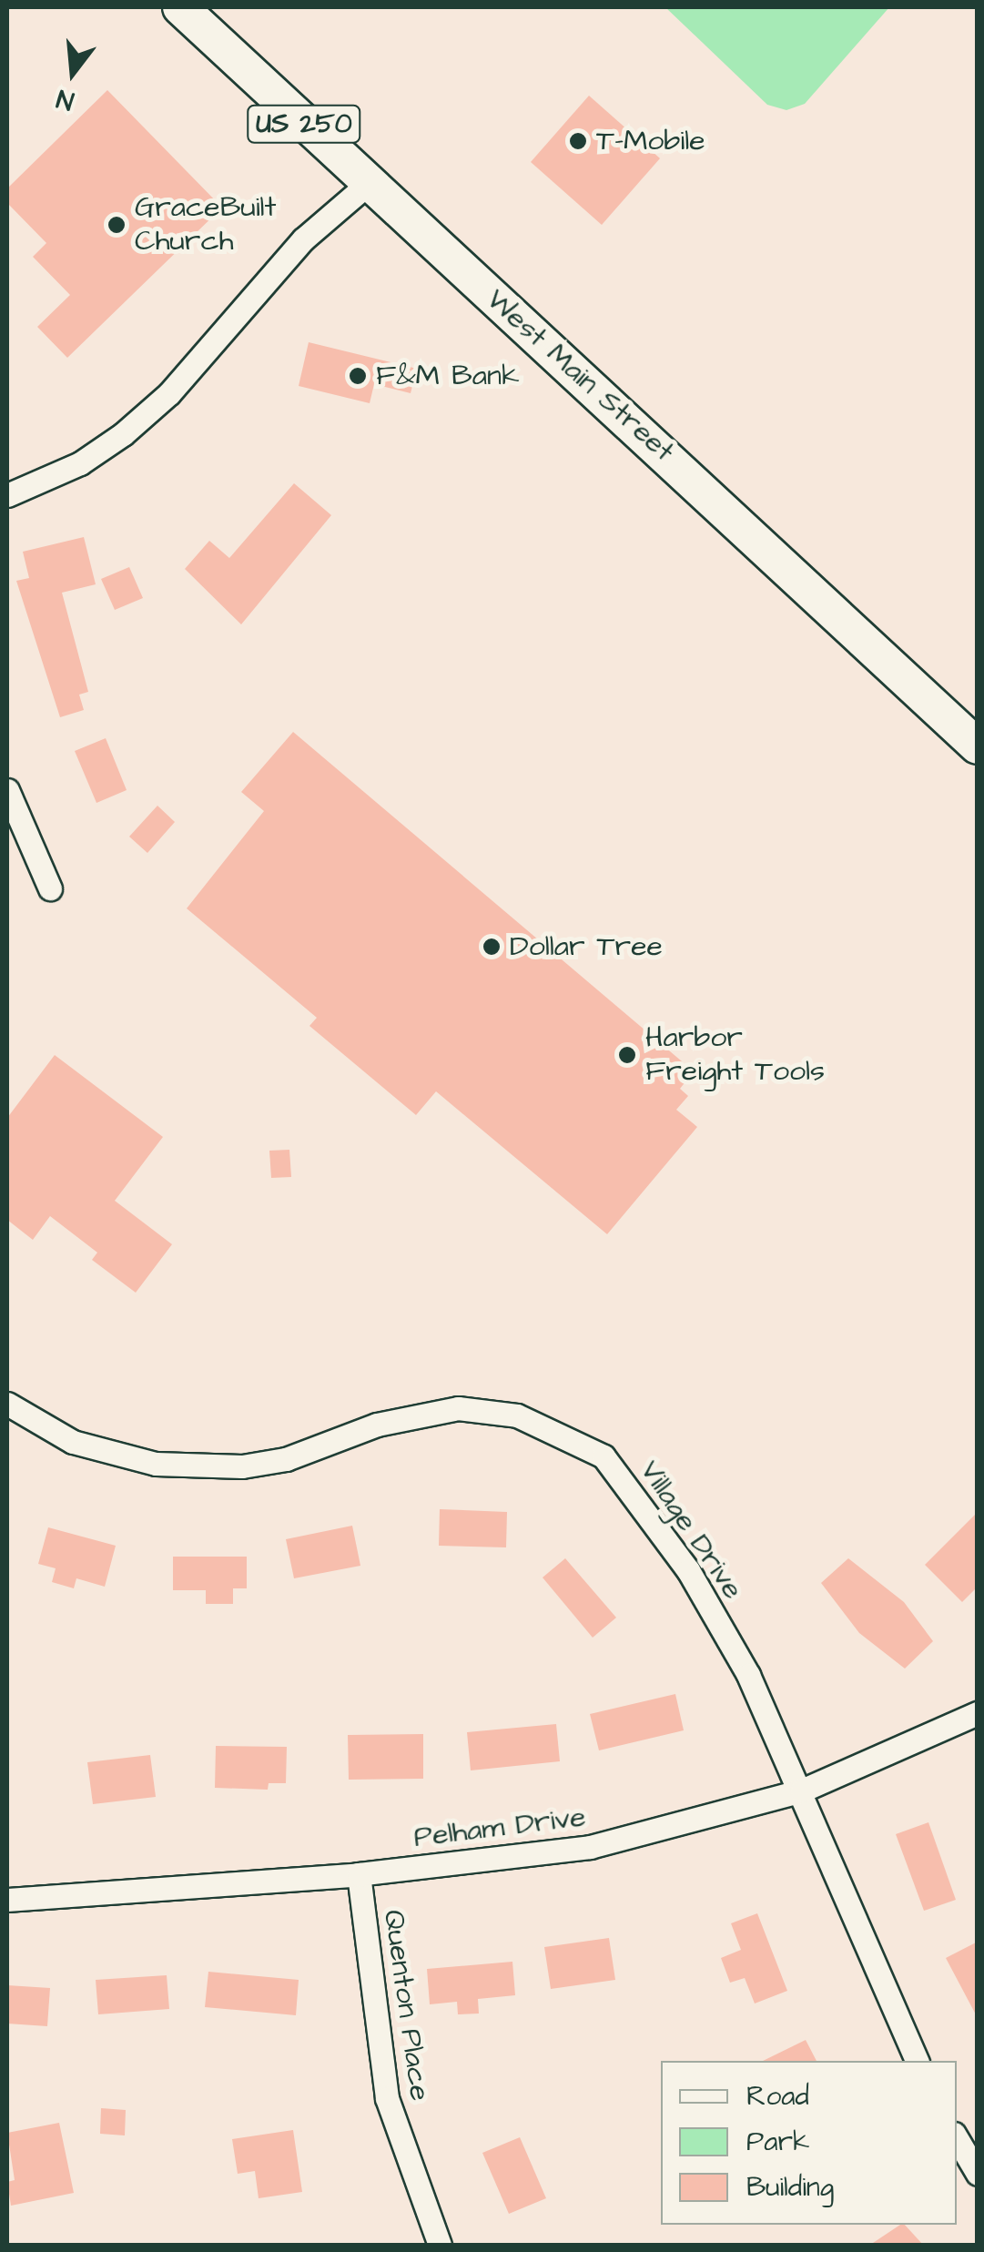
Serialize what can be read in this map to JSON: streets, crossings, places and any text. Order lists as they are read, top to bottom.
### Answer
{
  "streets": {
    "main road": ["US 250", "West Main Street"],
    "street": ["Village Drive", "Pelham Drive", "Quenton Place"]
  },
  "crossings": [
    ["Village Drive", "Pelham Drive"],
    ["Pelham Drive", "Quenton Place"]
  ],
  "places": [
    "T-Mobile",
    "GraceBuilt Church",
    "F&M Bank",
    "Dollar Tree",
    "Harbor Freight Tools"
  ],
  "legend": ["Road", "Park", "Building"],
  "north": "bottom"
}
